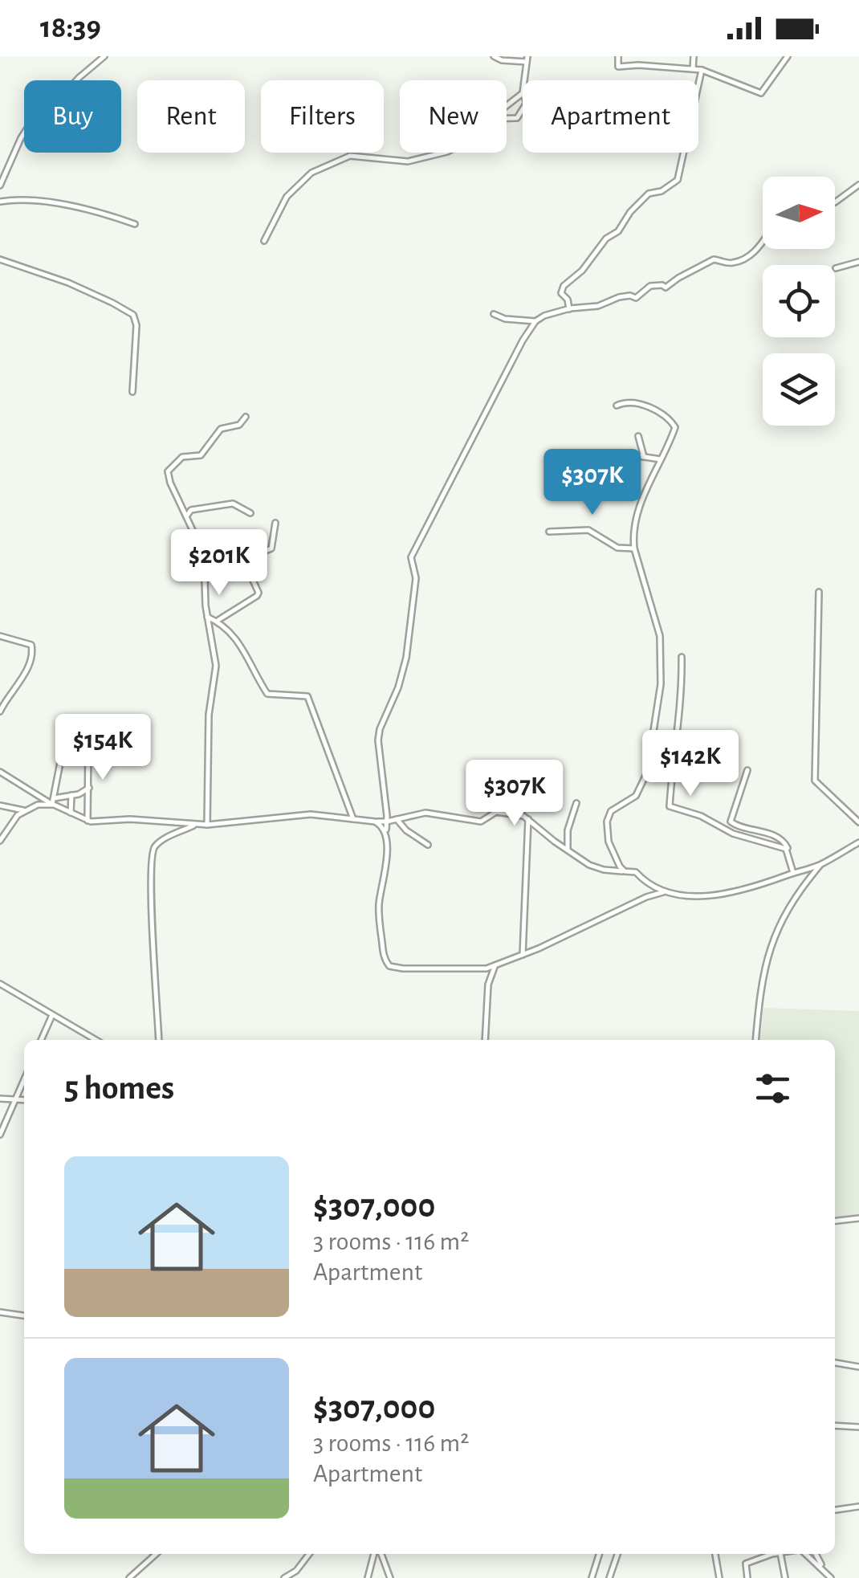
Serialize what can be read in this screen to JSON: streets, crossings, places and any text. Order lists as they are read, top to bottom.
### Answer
{
  "north": "right",
  "page": {
    "status": "18:39",
    "chip": [
      "Buy",
      "Rent",
      "Filters",
      "New",
      "Apartment"
    ],
    "price": [
      "$307K",
      "$201K",
      "$154K",
      "$142K",
      "$307K"
    ],
    "heading": "5 homes",
    "list": [
      {
        "name": "$307,000",
        "note": "3 rooms · 116 m² · Apartment"
      },
      {
        "name": "$307,000",
        "note": "3 rooms · 116 m² · Apartment"
      }
    ]
  }
}
